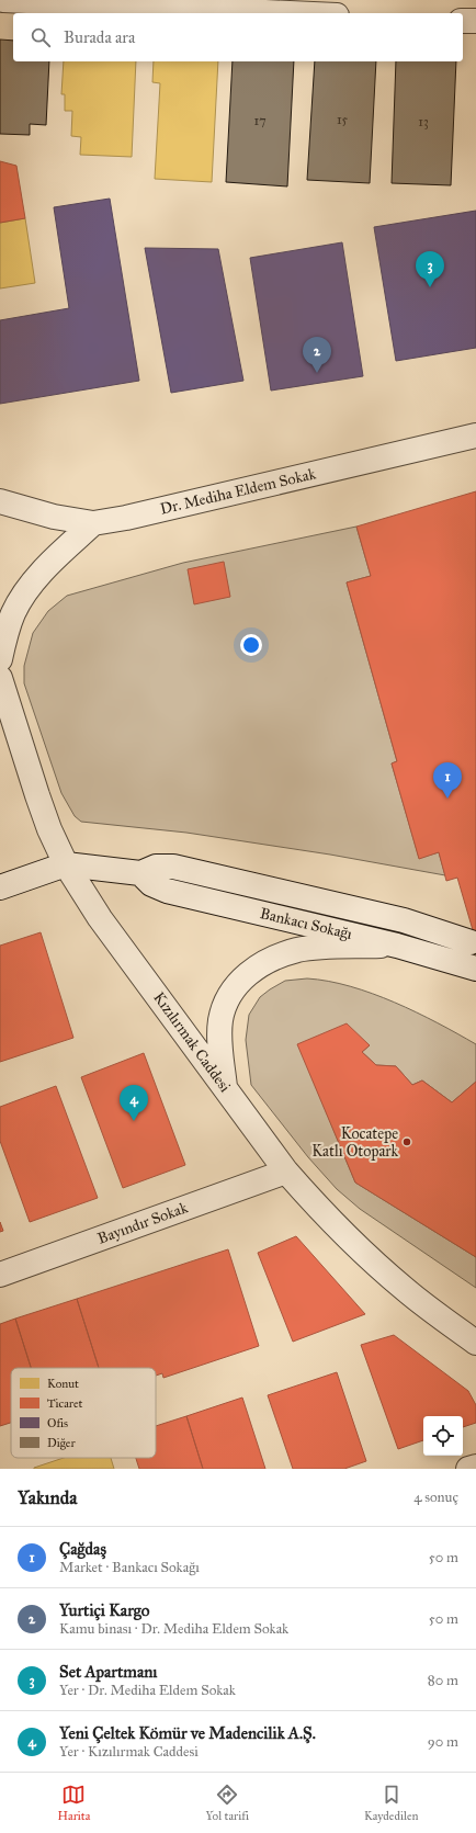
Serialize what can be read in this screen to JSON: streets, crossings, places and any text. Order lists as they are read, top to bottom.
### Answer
{
  "streets": {
    "street": [
      "Dr. Mediha Eldem Sokak",
      "Bankacı Sokağı",
      "Kızılırmak Caddesi",
      "Bayındır Sokak"
    ]
  },
  "crossings": [
    ["Bankacı Sokağı", "Kızılırmak Caddesi"],
    ["Kızılırmak Caddesi", "Bayındır Sokak"]
  ],
  "places": ["Kocatepe Katlı Otopark"],
  "house_numbers": ["15", "17", "13"],
  "legend": [
    "Konut",
    "Ticaret",
    "Ofis",
    "Diğer"
  ],
  "page": {
    "search": "Burada ara",
    "pins": [
      "3",
      "2",
      "1",
      "4"
    ],
    "heading": ["Yakında", "4 sonuç"],
    "list": [
      {
        "mark": "1",
        "name": "Çağdaş",
        "note": "Market · Bankacı Sokağı",
        "value": "50 m"
      },
      {
        "mark": "2",
        "name": "Yurtiçi Kargo",
        "note": "Kamu binası · Dr. Mediha Eldem Sokak",
        "value": "50 m"
      },
      {
        "mark": "3",
        "name": "Set Apartmanı",
        "note": "Yer · Dr. Mediha Eldem Sokak",
        "value": "80 m"
      },
      {
        "mark": "4",
        "name": "Yeni Çeltek Kömür ve Madencilik A.Ş.",
        "note": "Yer · Kızılırmak Caddesi",
        "value": "90 m"
      }
    ],
    "nav": ["Harita", "Yol tarifi", "Kaydedilen"]
  }
}
